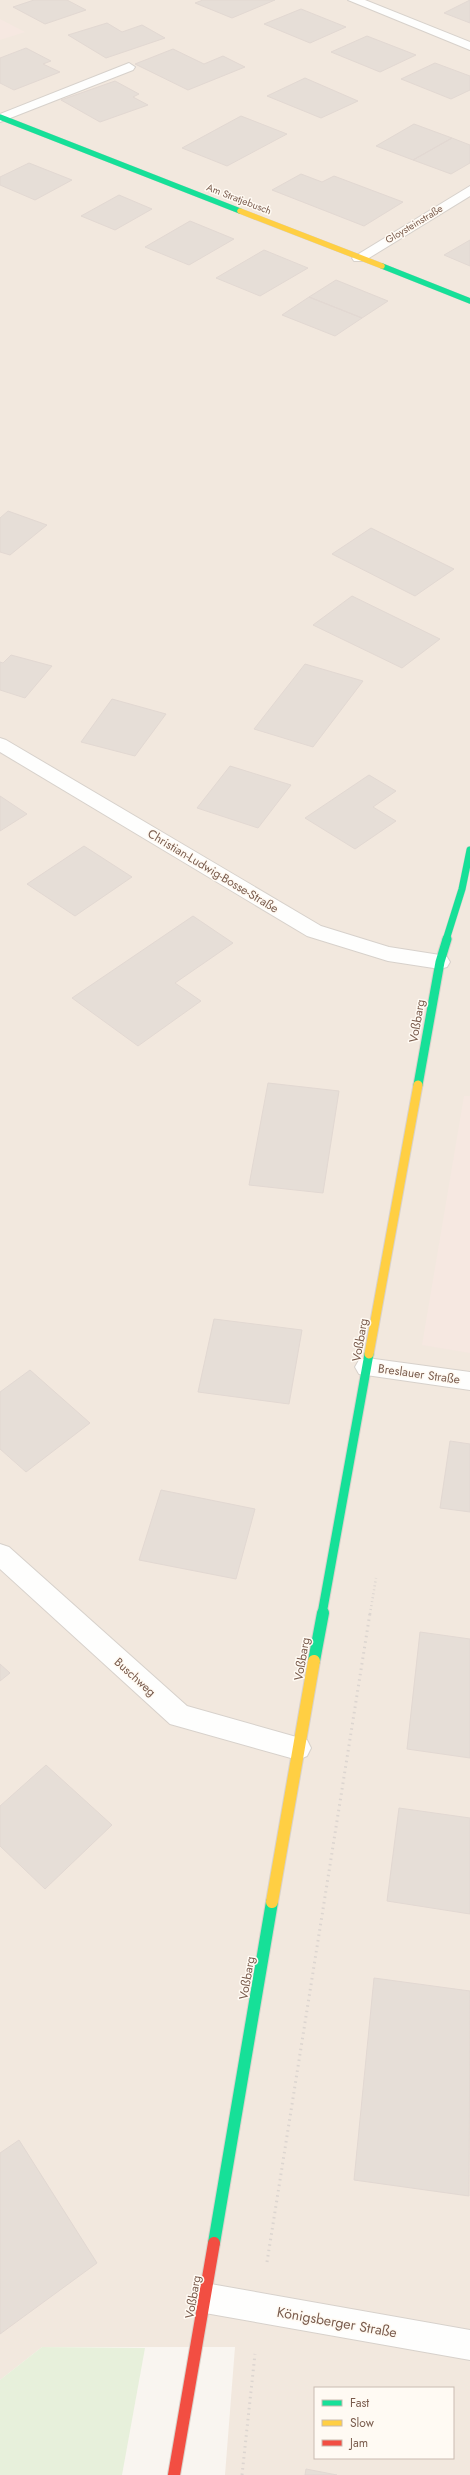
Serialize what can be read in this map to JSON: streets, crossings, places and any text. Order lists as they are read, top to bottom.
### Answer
{
  "streets": {
    "street": [
      "Am Stratjebusch",
      "Gloysteinstraße",
      "Christian-Ludwig-Bosse-Straße",
      "Voßbarg",
      "Breslauer Straße",
      "Buschweg",
      "Königsberger Straße"
    ]
  },
  "crossings": [
    ["Am Stratjebusch", "Gloysteinstraße"],
    ["Christian-Ludwig-Bosse-Straße", "Voßbarg"],
    ["Voßbarg", "Breslauer Straße"],
    ["Voßbarg", "Buschweg"],
    ["Voßbarg", "Königsberger Straße"]
  ],
  "legend": ["Fast", "Slow", "Jam"]
}
